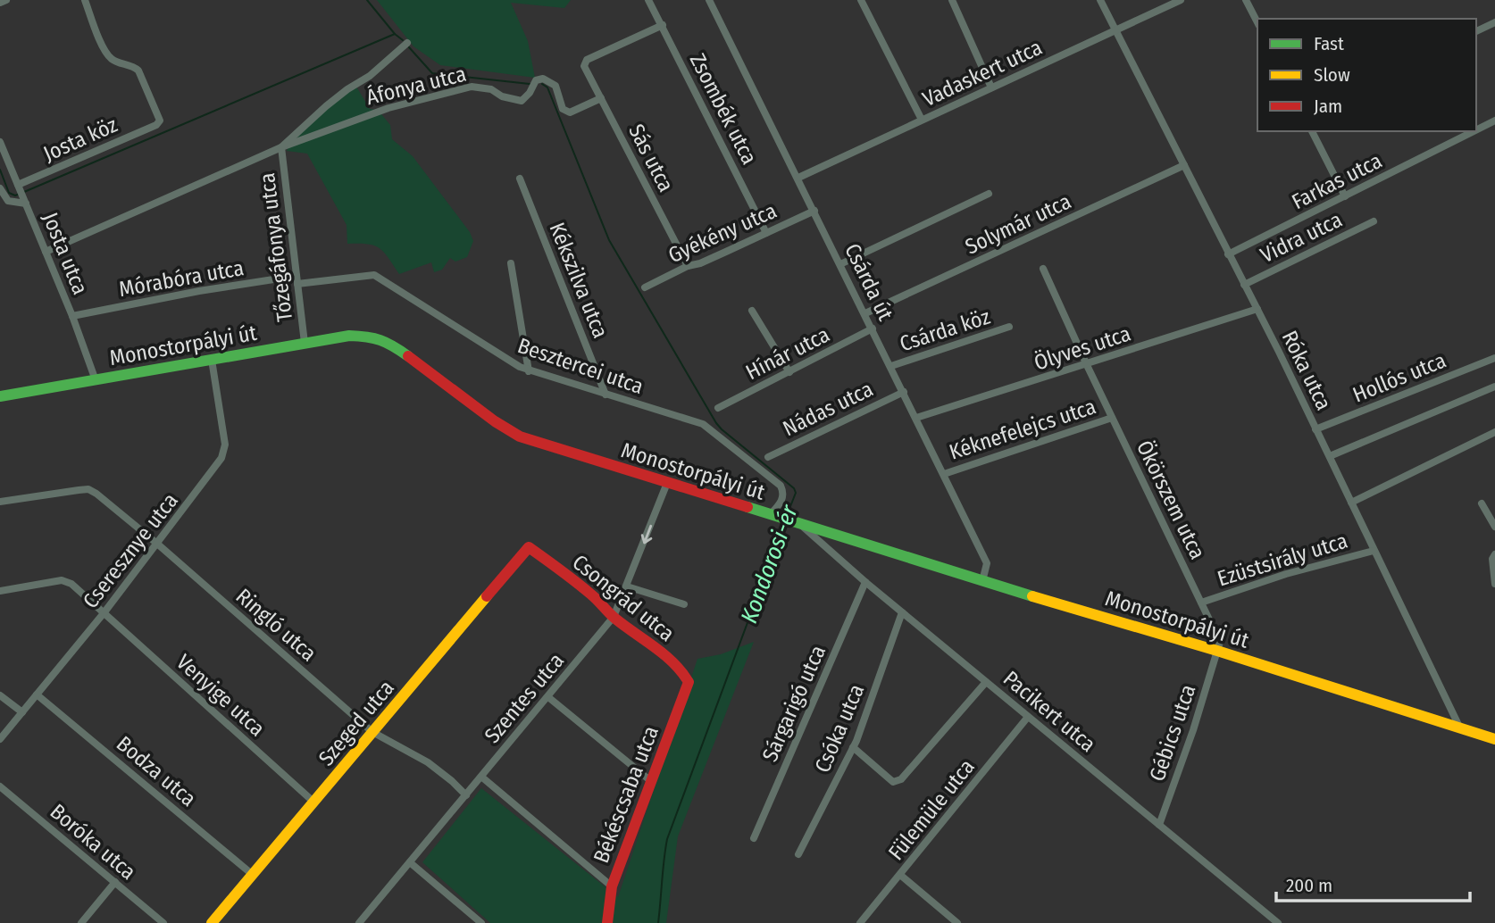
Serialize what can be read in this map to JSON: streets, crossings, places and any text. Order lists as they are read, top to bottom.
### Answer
{
  "streets": {
    "street": [
      "Vadaskert utca",
      "Áfonya utca",
      "Zsombék utca",
      "Josta köz",
      "Sás utca",
      "Farkas utca",
      "Solymár utca",
      "Gyékény utca",
      "Vidra utca",
      "Tőzegáfonya utca",
      "Josta utca",
      "Mórabóra utca",
      "Kékszilva utca",
      "Csárda út",
      "Csárda köz",
      "Monostorpályi út",
      "Ölyves utca",
      "Hínár utca",
      "Besztercei utca",
      "Róka utca",
      "Hollós utca",
      "Nádas utca",
      "Kéknefelejcs utca",
      "Ökörszem utca",
      "Cseresznye utca",
      "Ezüstsirály utca",
      "Csongrád utca",
      "Ringló utca",
      "Venyige utca",
      "Szentes utca",
      "Sárgarigó utca",
      "Pacikert utca",
      "Szeged utca",
      "Csóka utca",
      "Gébics utca",
      "Bodza utca",
      "Békéscsaba utca",
      "Fülemüle utca",
      "Boróka utca"
    ]
  },
  "crossings": [
    ["Vadaskert utca", "Csárda út"],
    ["Vadaskert utca", "Róka utca"],
    ["Áfonya utca", "Sás utca"],
    ["Áfonya utca", "Tőzegáfonya utca"],
    ["Áfonya utca", "Josta utca"],
    ["Zsombék utca", "Sás utca"],
    ["Zsombék utca", "Gyékény utca"],
    ["Josta köz", "Josta utca"],
    ["Sás utca", "Gyékény utca"],
    ["Farkas utca", "Róka utca"],
    ["Solymár utca", "Csárda út"],
    ["Solymár utca", "Róka utca"],
    ["Gyékény utca", "Csárda út"],
    ["Vidra utca", "Róka utca"],
    ["Tőzegáfonya utca", "Mórabóra utca"],
    ["Tőzegáfonya utca", "Monostorpályi út"],
    ["Tőzegáfonya utca", "Besztercei utca"],
    ["Josta utca", "Mórabóra utca"],
    ["Josta utca", "Monostorpályi út"],
    ["Mórabóra utca", "Besztercei utca"],
    ["Kékszilva utca", "Besztercei utca"],
    ["Csárda út", "Csárda köz"],
    ["Csárda út", "Monostorpályi út"],
    ["Csárda út", "Ölyves utca"],
    ["Csárda út", "Hínár utca"],
    ["Csárda út", "Nádas utca"],
    ["Csárda út", "Kéknefelejcs utca"],
    ["Monostorpályi út", "Besztercei utca"],
    ["Monostorpályi út", "Róka utca"],
    ["Monostorpályi út", "Ökörszem utca"],
    ["Monostorpályi út", "Cseresznye utca"],
    ["Monostorpályi út", "Szentes utca"],
    ["Monostorpályi út", "Pacikert utca"],
    ["Monostorpályi út", "Gébics utca"],
    ["Ölyves utca", "Róka utca"],
    ["Ölyves utca", "Ökörszem utca"],
    ["Róka utca", "Hollós utca"],
    ["Róka utca", "Ezüstsirály utca"],
    ["Kéknefelejcs utca", "Ökörszem utca"],
    ["Ökörszem utca", "Ezüstsirály utca"],
    ["Ökörszem utca", "Gébics utca"],
    ["Cseresznye utca", "Ringló utca"],
    ["Cseresznye utca", "Venyige utca"],
    ["Cseresznye utca", "Bodza utca"],
    ["Csongrád utca", "Szentes utca"],
    ["Csongrád utca", "Szeged utca"],
    ["Csongrád utca", "Békéscsaba utca"],
    ["Ringló utca", "Szeged utca"],
    ["Venyige utca", "Szeged utca"],
    ["Sárgarigó utca", "Pacikert utca"],
    ["Pacikert utca", "Csóka utca"],
    ["Pacikert utca", "Gébics utca"],
    ["Pacikert utca", "Fülemüle utca"],
    ["Szeged utca", "Bodza utca"]
  ],
  "water": ["Kondorosi-ér"],
  "legend": ["Fast", "Slow", "Jam"],
  "scale_bar": "200 m"
}
